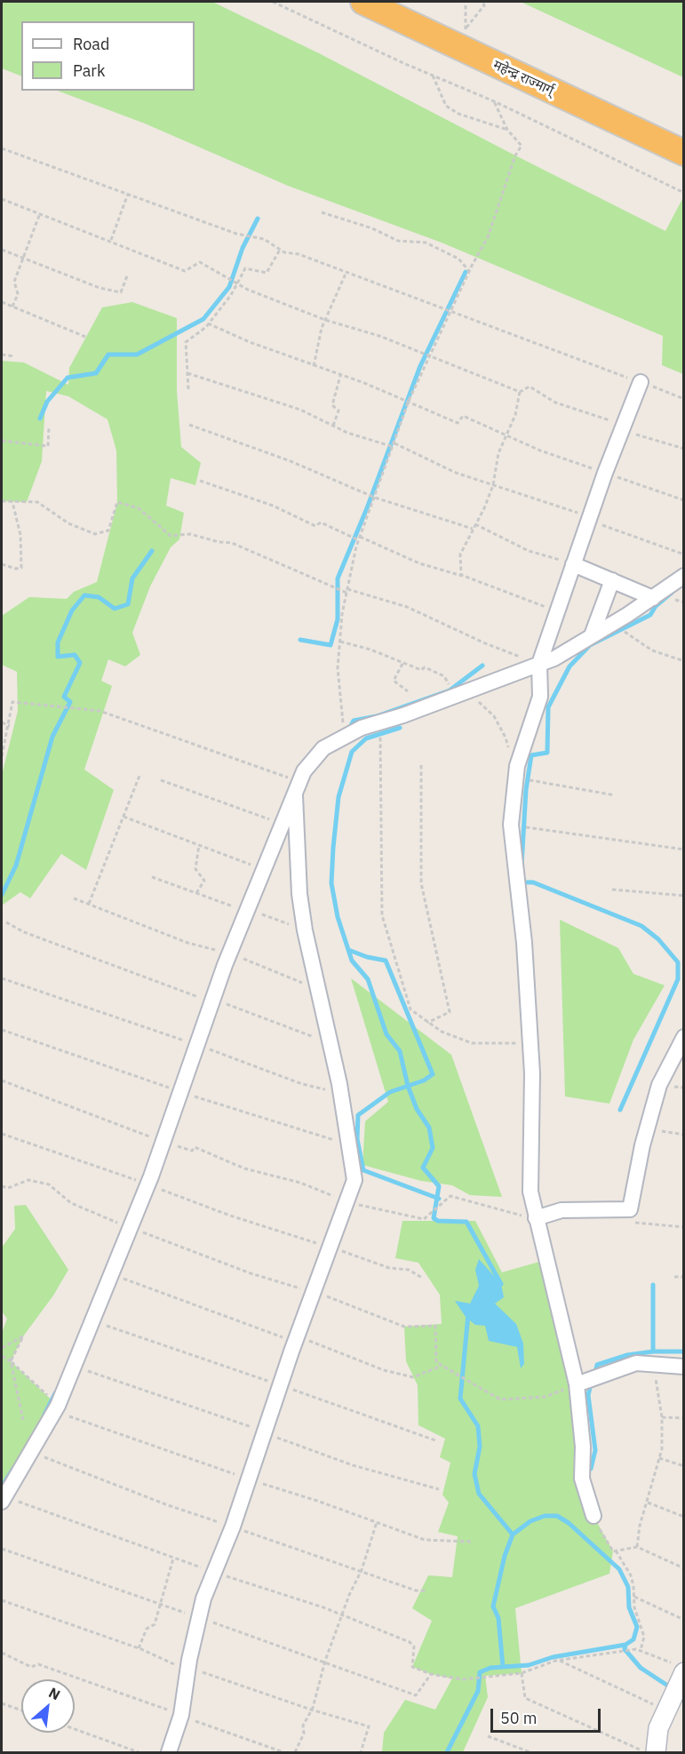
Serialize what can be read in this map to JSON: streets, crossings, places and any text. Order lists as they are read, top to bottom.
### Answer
{
  "streets": {
    "highway": ["महेन्द्र राज्मार्ग्"]
  },
  "legend": ["Road", "Park"],
  "scale_bar": "50 m",
  "north": "top right"
}
